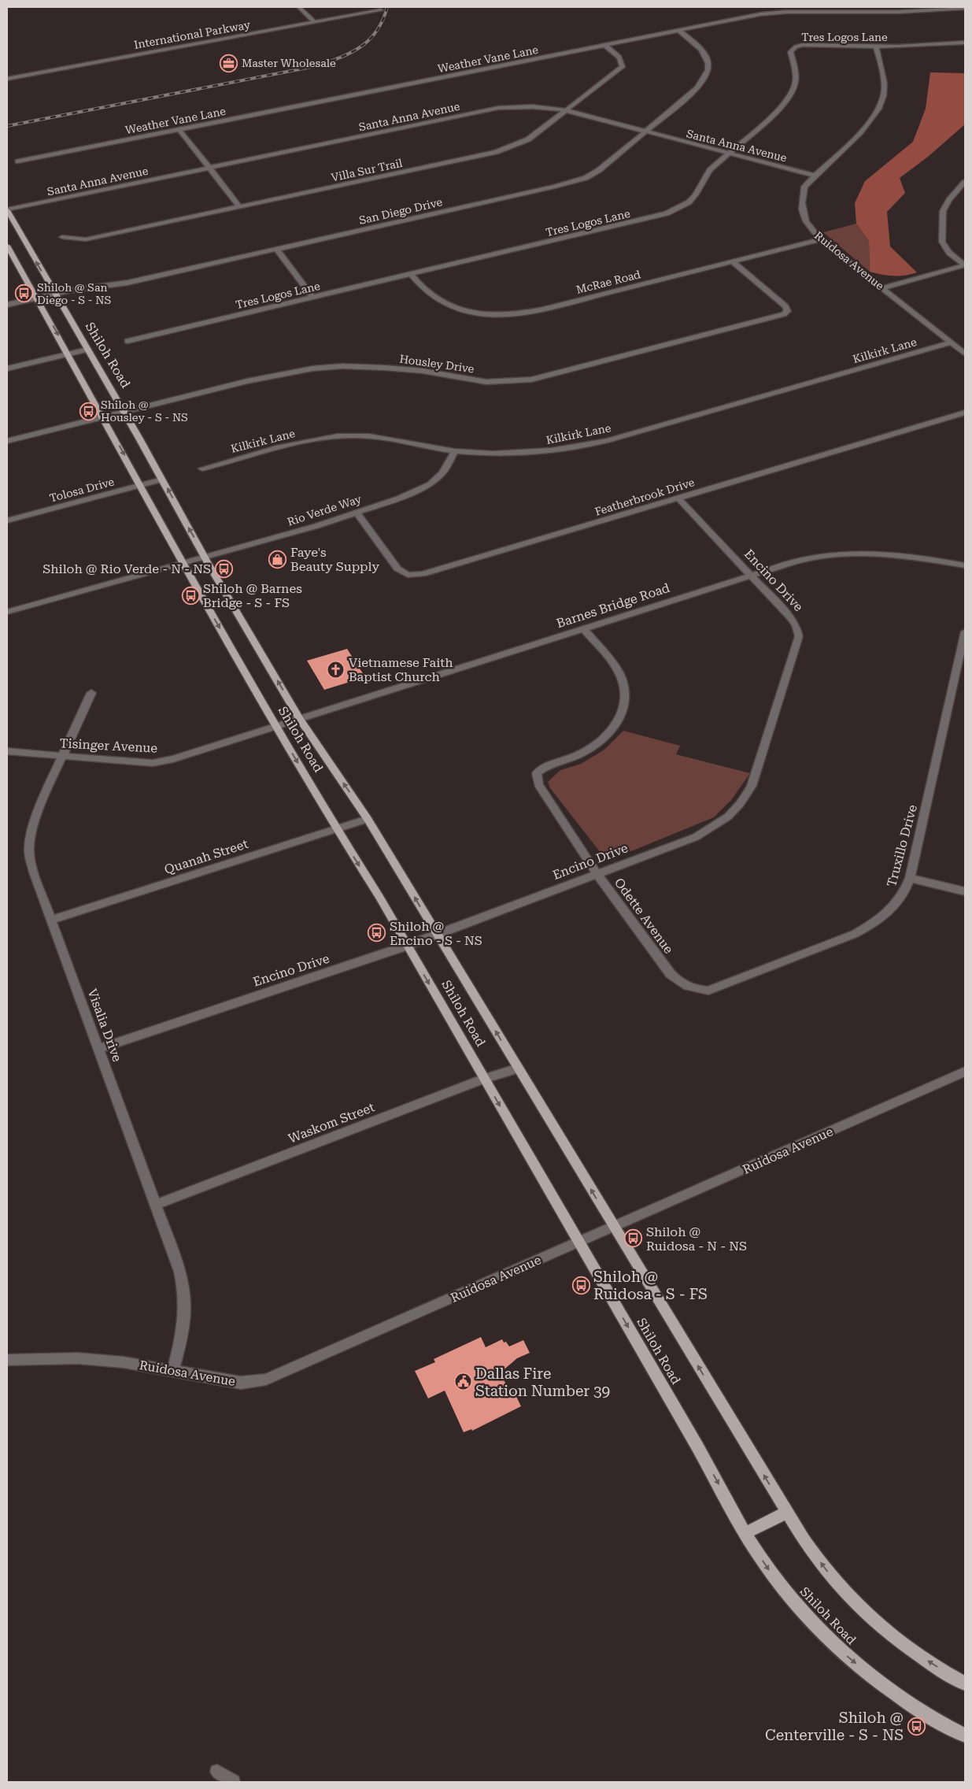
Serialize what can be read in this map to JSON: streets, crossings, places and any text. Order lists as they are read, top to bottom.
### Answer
{
  "streets": {
    "main road": ["Shiloh Road"],
    "street": [
      "International Parkway",
      "Tres Logos Lane",
      "Weather Vane Lane",
      "Santa Anna Avenue",
      "Villa Sur Trail",
      "San Diego Drive",
      "Ruidosa Avenue",
      "McRae Road",
      "Kilkirk Lane",
      "Housley Drive",
      "Tolosa Drive",
      "Featherbrook Drive",
      "Rio Verde Way",
      "Encino Drive",
      "Barnes Bridge Road",
      "Tisinger Avenue",
      "Truxillo Drive",
      "Quanah Street",
      "Odette Avenue",
      "Visalia Drive",
      "Waskom Street"
    ]
  },
  "crossings": [
    ["Tres Logos Lane", "Santa Anna Avenue"],
    ["Tres Logos Lane", "Ruidosa Avenue"],
    ["Tres Logos Lane", "McRae Road"],
    ["Weather Vane Lane", "Villa Sur Trail"],
    ["Weather Vane Lane", "San Diego Drive"],
    ["Santa Anna Avenue", "Villa Sur Trail"],
    ["Santa Anna Avenue", "San Diego Drive"],
    ["Santa Anna Avenue", "Ruidosa Avenue"],
    ["Santa Anna Avenue", "Shiloh Road"],
    ["San Diego Drive", "Shiloh Road"],
    ["Ruidosa Avenue", "McRae Road"],
    ["Ruidosa Avenue", "Kilkirk Lane"],
    ["Ruidosa Avenue", "Shiloh Road"],
    ["Ruidosa Avenue", "Visalia Drive"],
    ["McRae Road", "Housley Drive"],
    ["Kilkirk Lane", "Rio Verde Way"],
    ["Shiloh Road", "Housley Drive"],
    ["Shiloh Road", "Tolosa Drive"],
    ["Shiloh Road", "Rio Verde Way"],
    ["Shiloh Road", "Encino Drive"],
    ["Shiloh Road", "Barnes Bridge Road"],
    ["Shiloh Road", "Tisinger Avenue"],
    ["Shiloh Road", "Quanah Street"],
    ["Shiloh Road", "Waskom Street"],
    ["Featherbrook Drive", "Rio Verde Way"],
    ["Featherbrook Drive", "Encino Drive"],
    ["Encino Drive", "Barnes Bridge Road"],
    ["Encino Drive", "Odette Avenue"],
    ["Encino Drive", "Visalia Drive"],
    ["Barnes Bridge Road", "Tisinger Avenue"],
    ["Barnes Bridge Road", "Odette Avenue"],
    ["Tisinger Avenue", "Visalia Drive"],
    ["Truxillo Drive", "Odette Avenue"],
    ["Quanah Street", "Visalia Drive"],
    ["Visalia Drive", "Waskom Street"]
  ],
  "places": {
    "office": ["Master Wholesale"],
    "bus stop": [
      "Shiloh @ San Diego - S - NS",
      "Shiloh @ Housley - S - NS",
      "Shiloh @ Rio Verde - N - NS",
      "Shiloh @ Barnes Bridge - S - FS",
      "Shiloh @ Encino - S - NS",
      "Shiloh @ Ruidosa - N - NS",
      "Shiloh @ Ruidosa - S - FS",
      "Shiloh @ Centerville - S - NS"
    ],
    "shop": ["Faye's Beauty Supply"],
    "church": ["Vietnamese Faith Baptist Church"],
    "public building": ["Dallas Fire Station Number 39"]
  }
}
